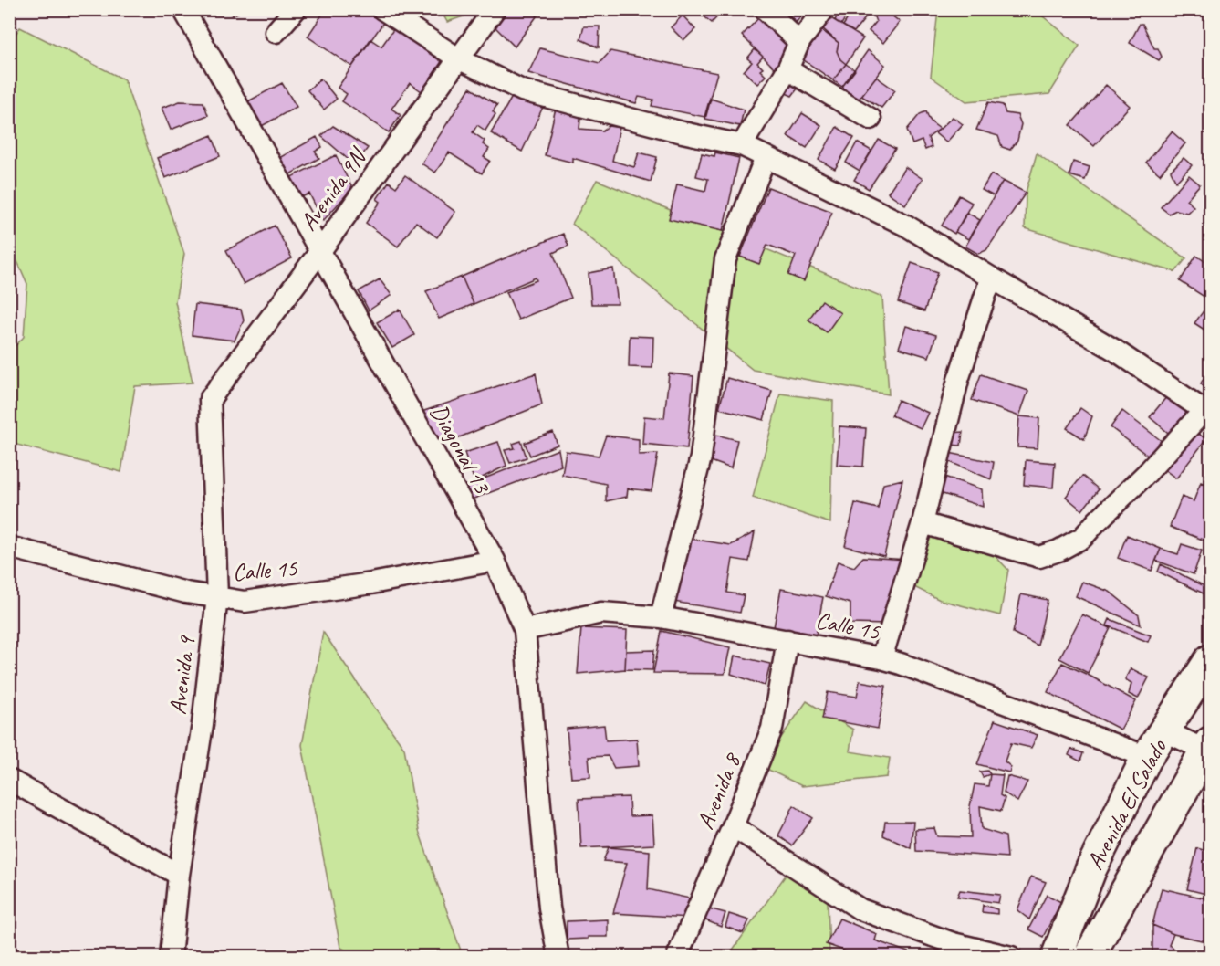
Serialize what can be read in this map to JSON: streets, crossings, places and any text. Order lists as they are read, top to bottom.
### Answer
{
  "streets": {
    "main road": ["Avenida El Salado"],
    "street": [
      "Avenida 9N",
      "Diagonal 13",
      "Calle 15",
      "Avenida 9",
      "Avenida 8"
    ]
  },
  "crossings": [
    ["Avenida 9N", "Diagonal 13"],
    ["Avenida 9N", "Avenida 9"],
    ["Diagonal 13", "Calle 15"],
    ["Calle 15", "Avenida 9"],
    ["Calle 15", "Avenida 8"],
    ["Calle 15", "Avenida El Salado"]
  ]
}
